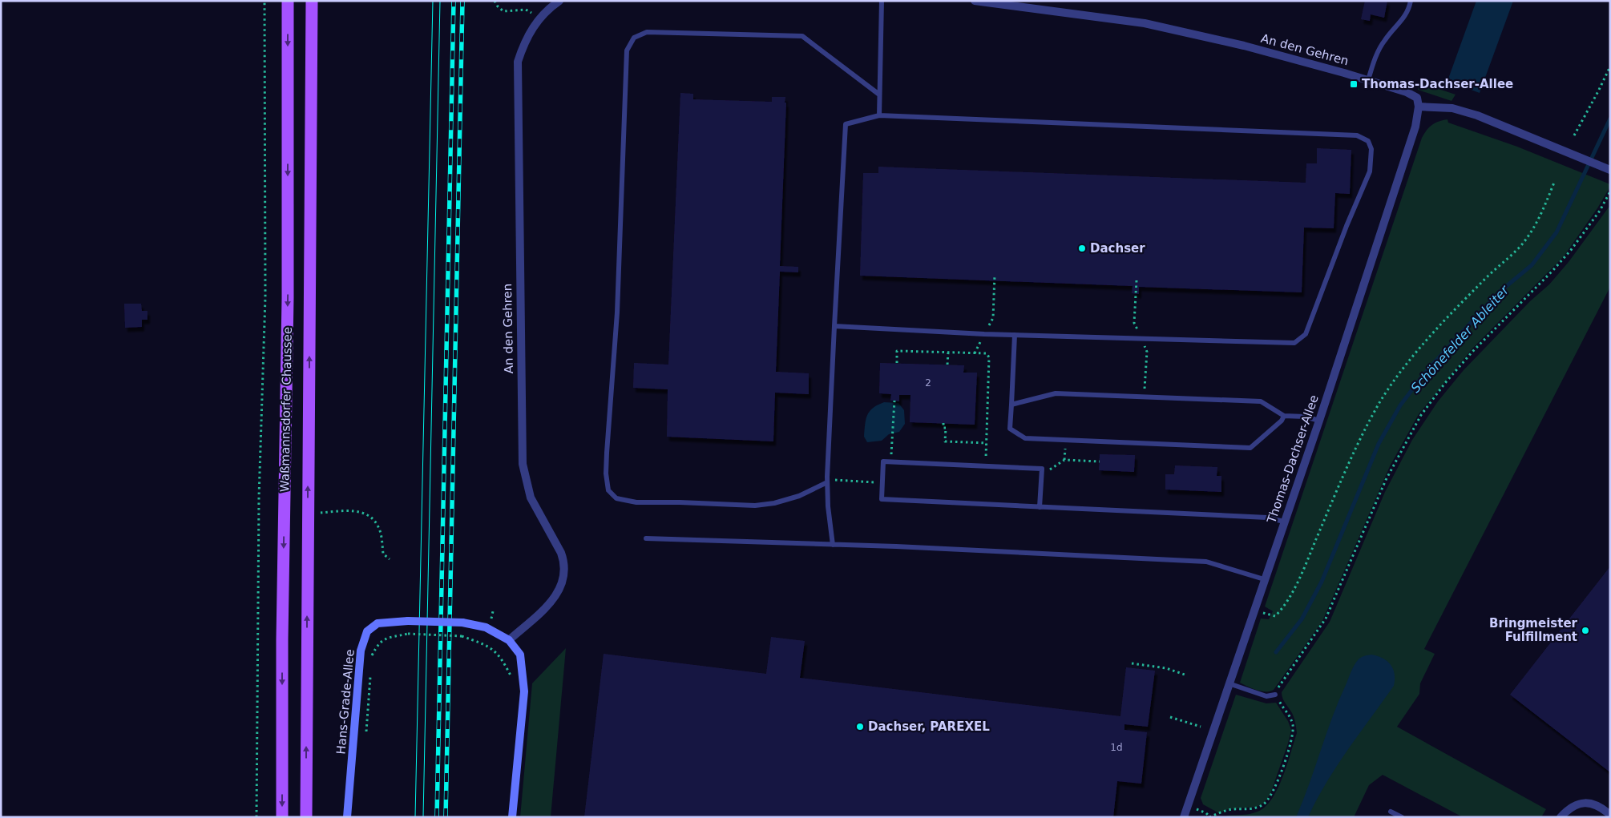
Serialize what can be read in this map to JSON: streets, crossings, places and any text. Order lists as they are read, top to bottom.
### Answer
{
  "streets": {
    "main road": ["Waßmannsdorfer Chaussee"],
    "street": ["An den Gehren", "Thomas-Dachser-Allee", "Hans-Grade-Allee"]
  },
  "crossings": [
    ["An den Gehren", "Thomas-Dachser-Allee"],
    ["An den Gehren", "Hans-Grade-Allee"]
  ],
  "water": ["Schönefelder Ableiter"],
  "places": {
    "transit": ["Thomas-Dachser-Allee"],
    "other": ["Dachser", "Bringmeister Fulfillment", "Dachser, PAREXEL"]
  },
  "house_numbers": ["2", "1d"]
}
